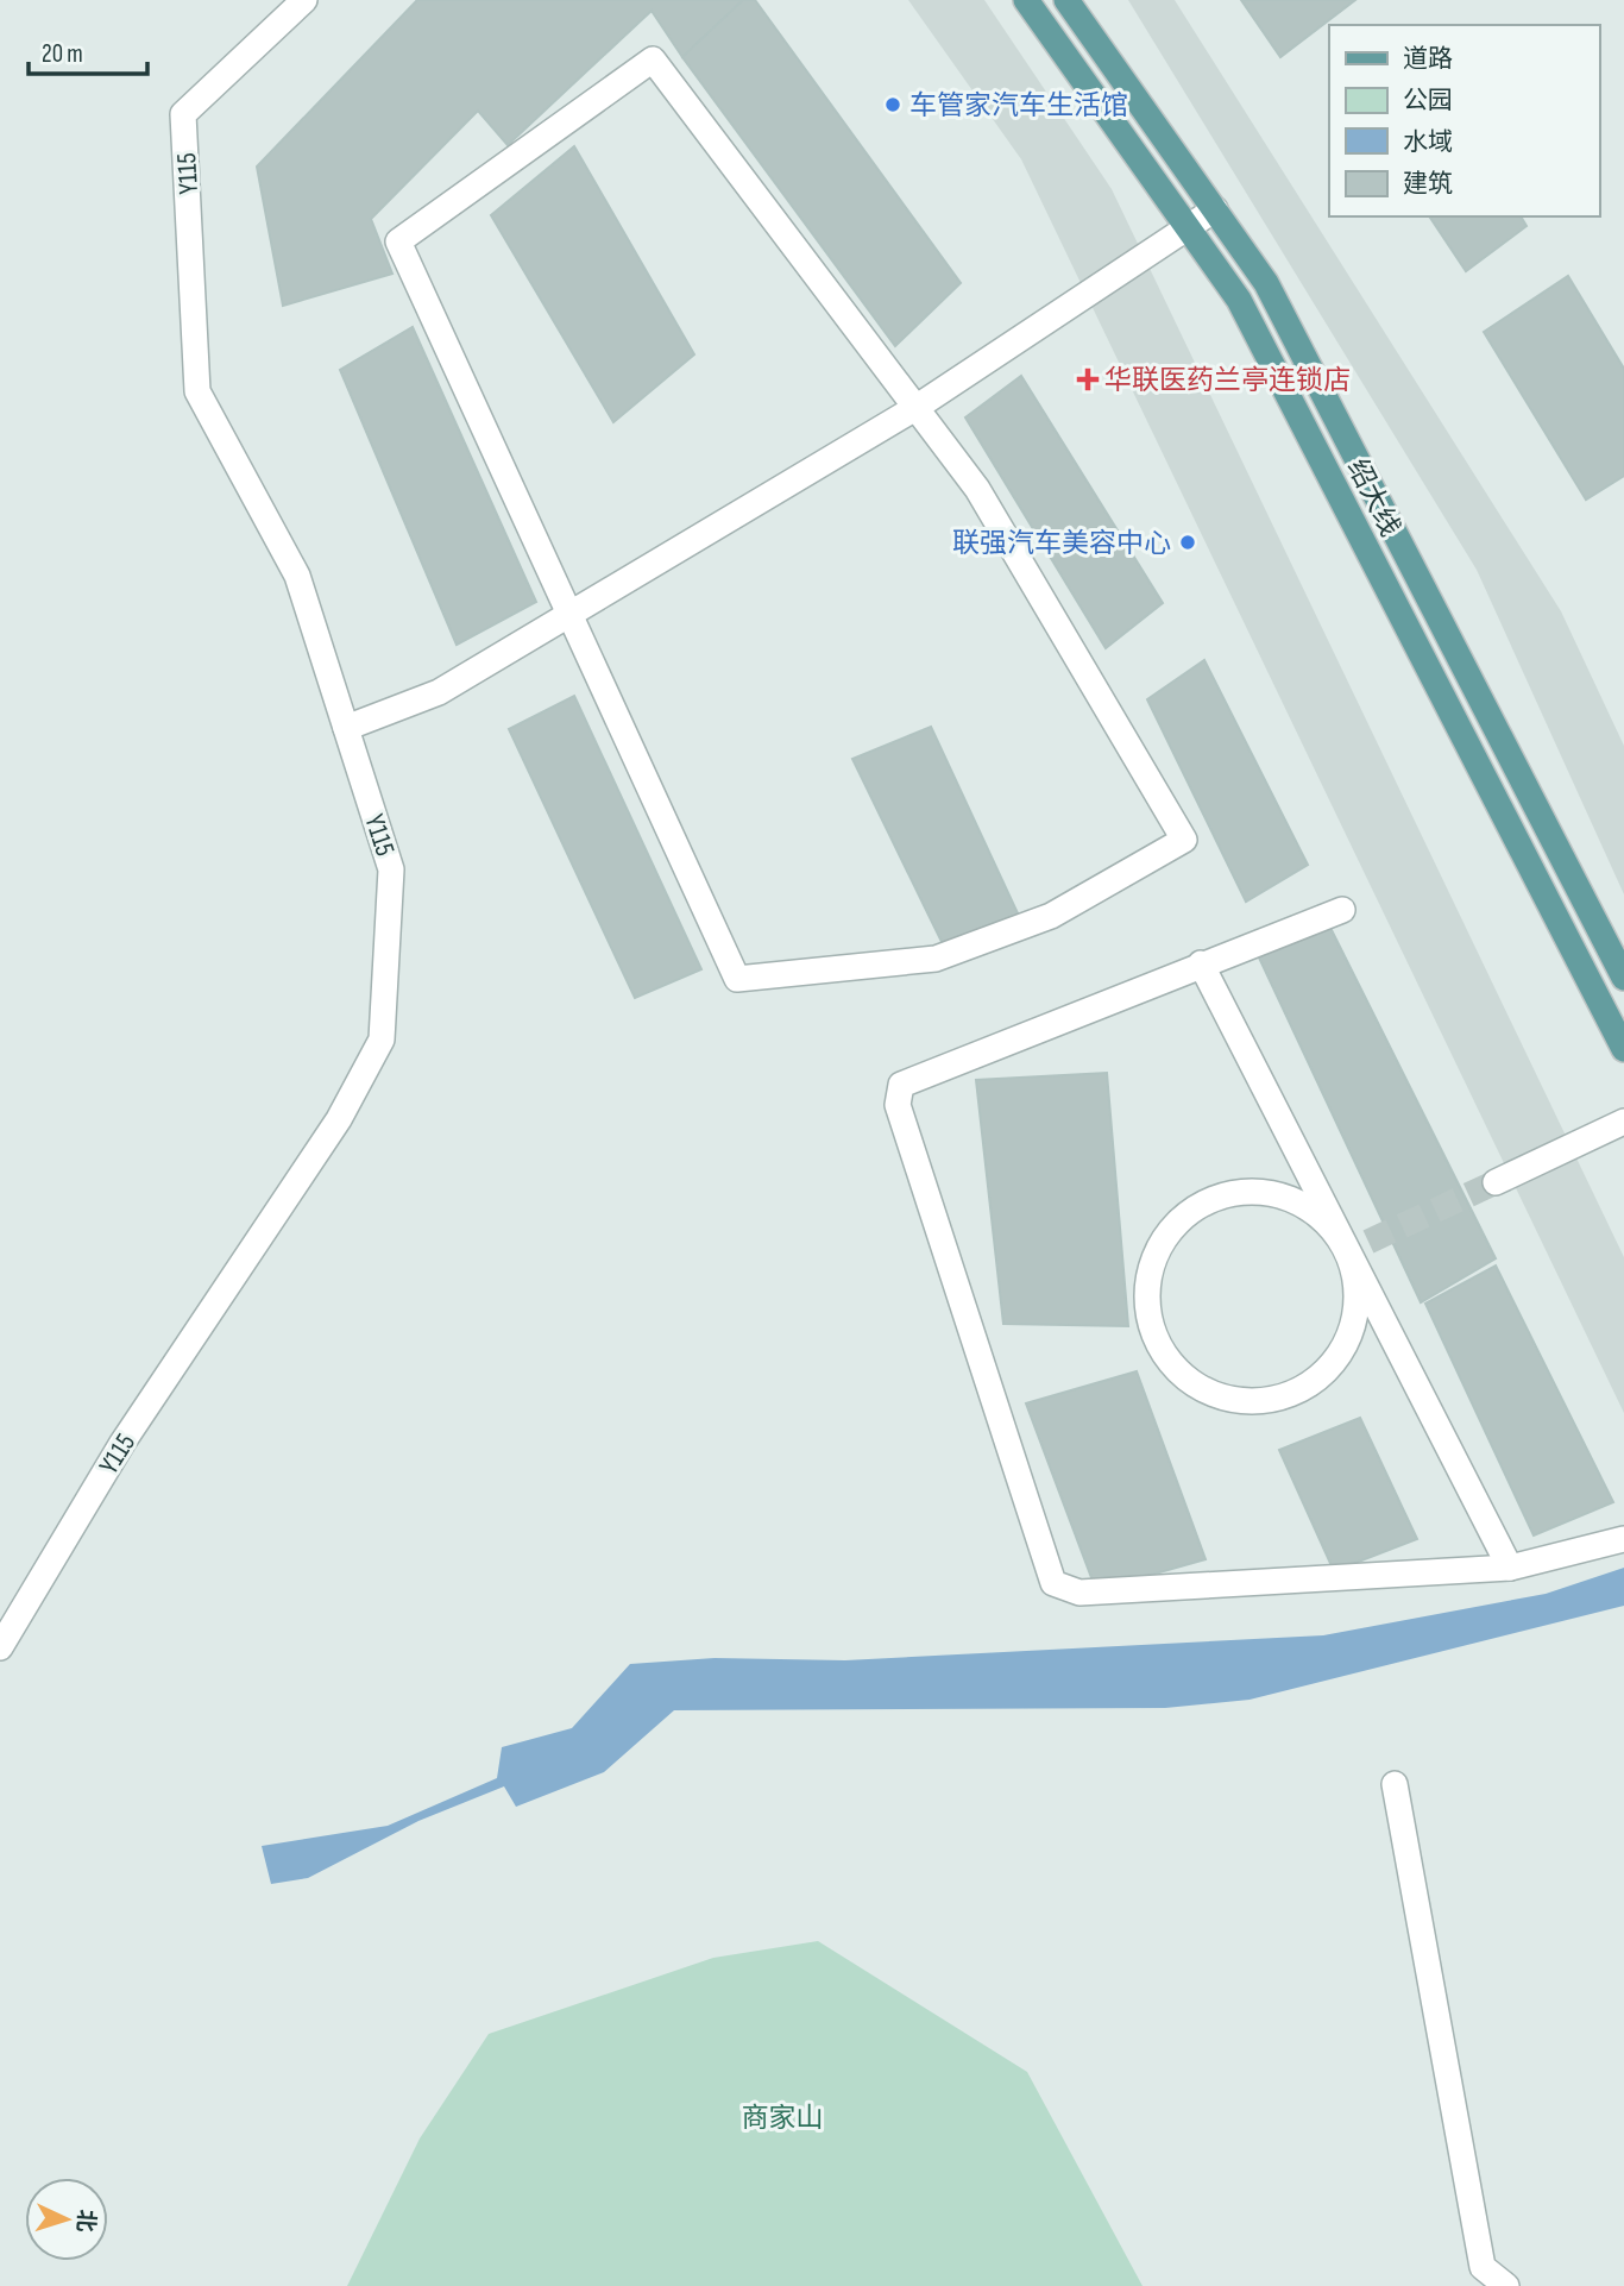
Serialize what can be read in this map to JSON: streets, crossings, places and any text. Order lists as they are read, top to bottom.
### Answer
{
  "streets": {
    "main road": ["绍大线"],
    "street": ["Y115"]
  },
  "parks": ["商家山"],
  "places": {
    "other": ["车管家汽车生活馆", "联强汽车美容中心"],
    "health": ["华联医药兰亭连锁店"]
  },
  "legend": [
    "道路",
    "公园",
    "水域",
    "建筑"
  ],
  "scale_bar": "20 m",
  "north": "right"
}
